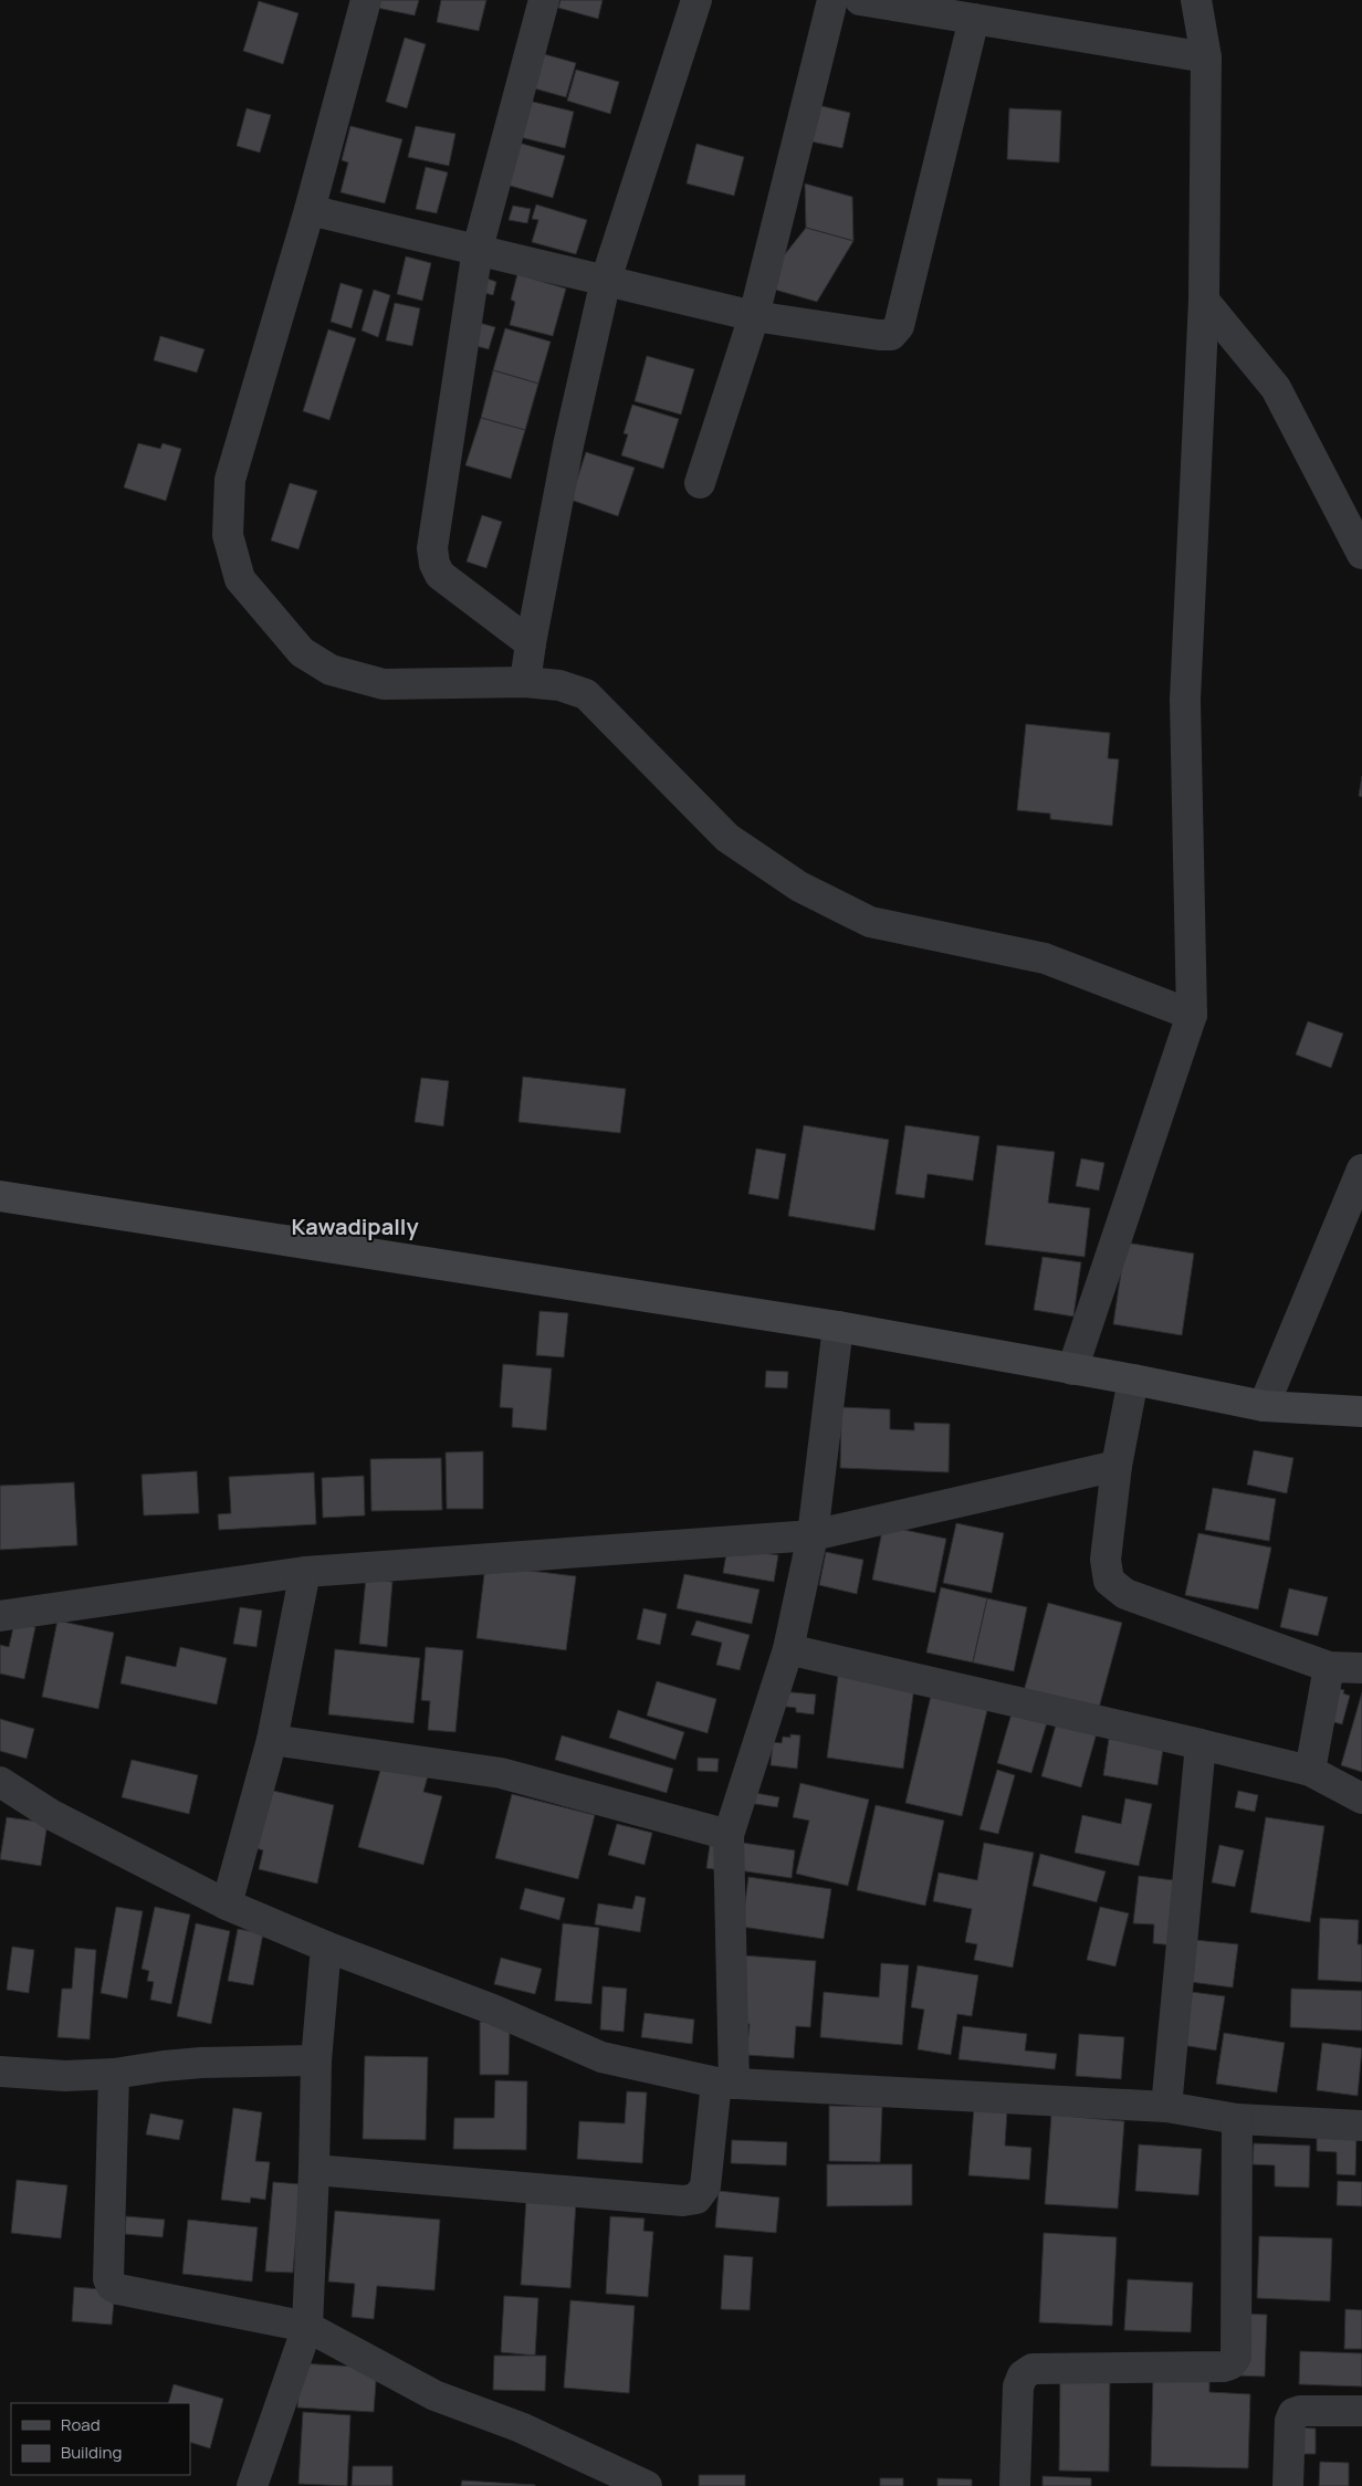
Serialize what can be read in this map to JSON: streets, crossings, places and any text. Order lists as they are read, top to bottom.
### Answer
{
  "districts": ["Kawadipally"],
  "legend": ["Road", "Building"]
}
